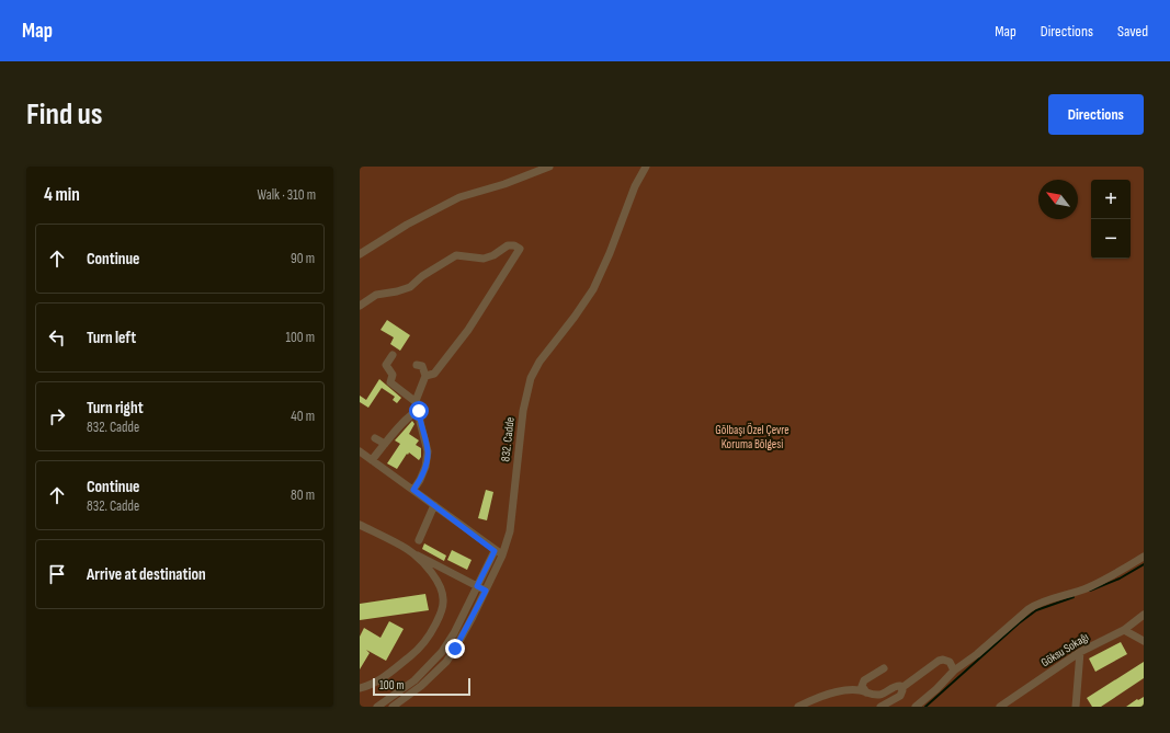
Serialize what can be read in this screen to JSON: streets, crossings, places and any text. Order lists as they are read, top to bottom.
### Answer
{
  "streets": {
    "street": ["832. Cadde", "Göksu Sokağı"]
  },
  "parks": ["Gölbaşı Özel Çevre Koruma Bölgesi"],
  "scale_bar": "100 m",
  "north": "top left",
  "page": {
    "header": "Map",
    "nav": ["Map", "Directions", "Saved"],
    "buttons": "Directions",
    "title": "Find us",
    "heading": ["4 min", "Walk · 310 m"],
    "map_buttons": ["+", "−"],
    "list": [
      ["Continue", "90 m"],
      ["Turn left", "100 m"],
      ["Turn right", "832. Cadde", "40 m"],
      ["Continue", "832. Cadde", "80 m"],
      "Arrive at destination"
    ],
    "scale": "100 m"
  }
}
